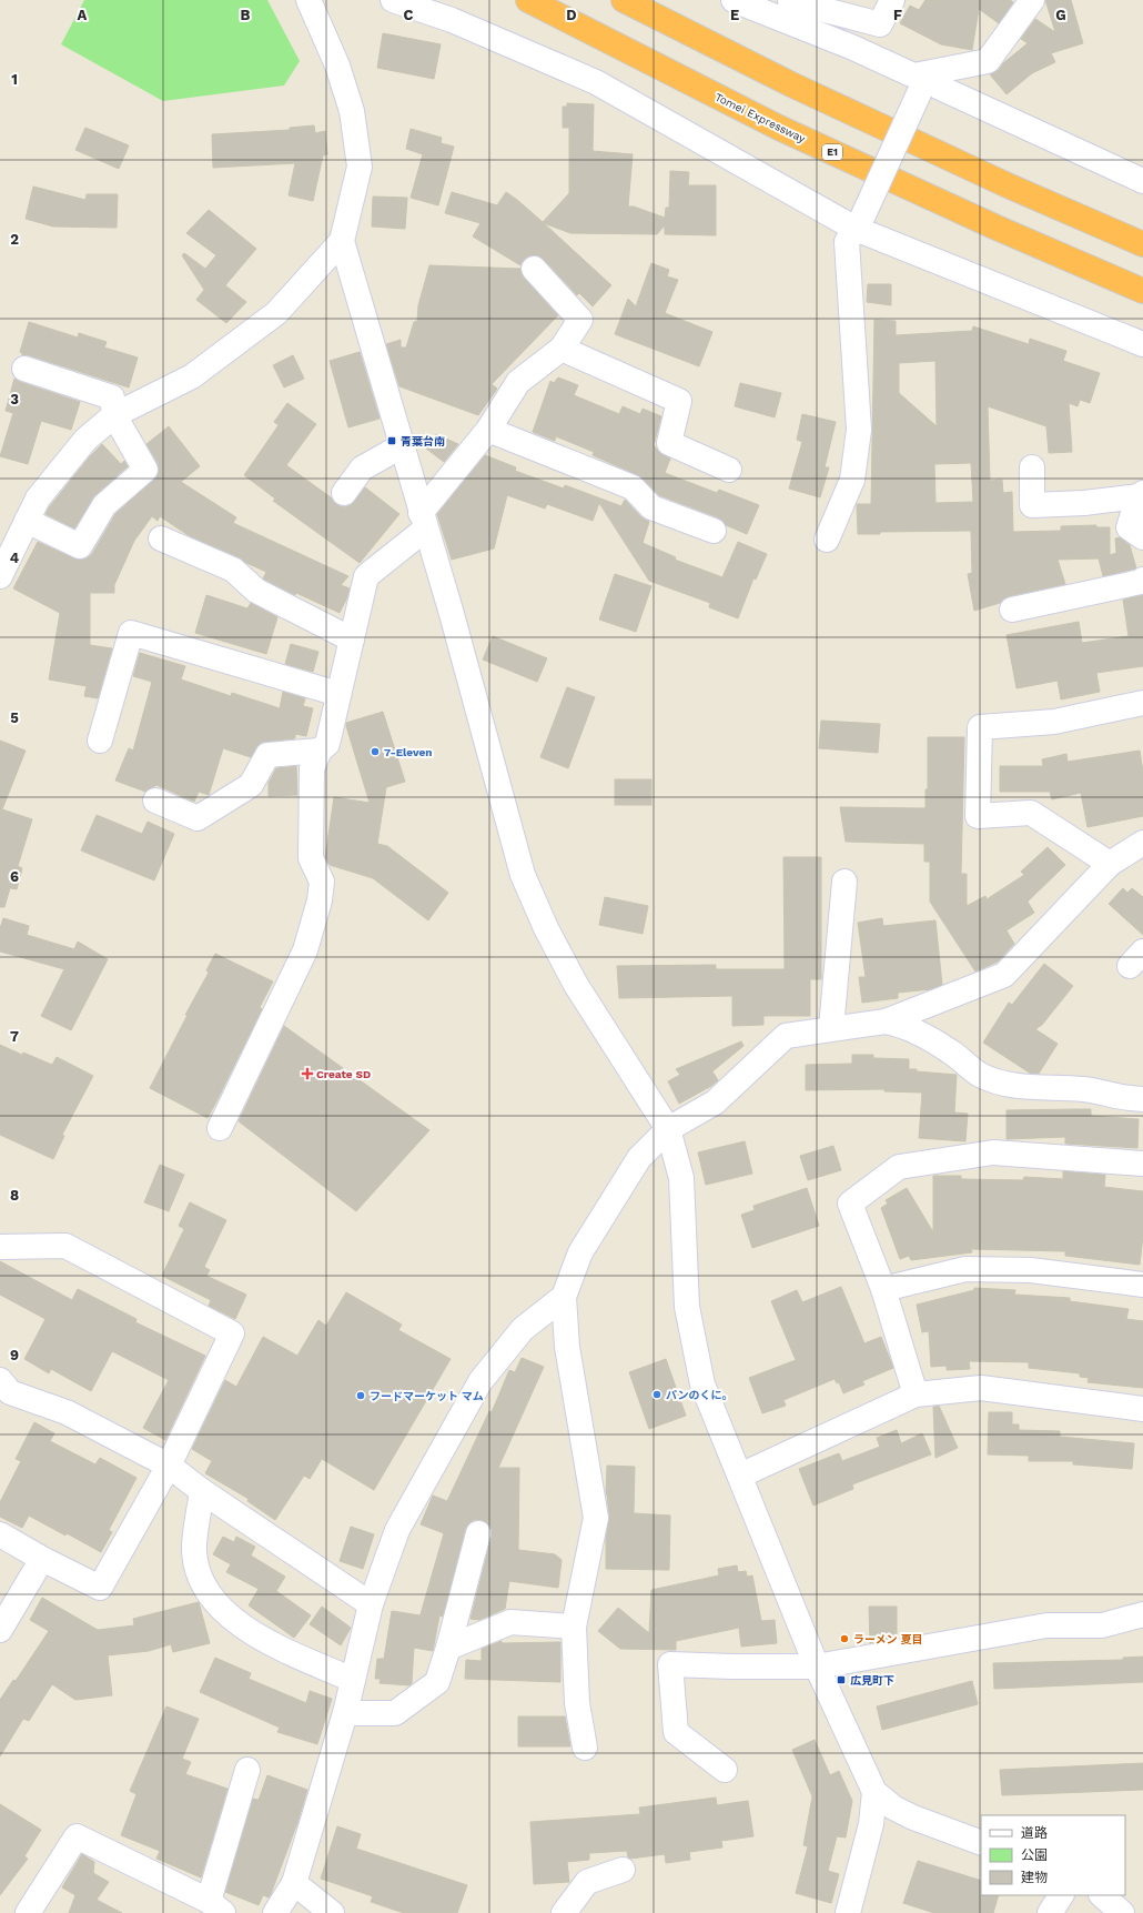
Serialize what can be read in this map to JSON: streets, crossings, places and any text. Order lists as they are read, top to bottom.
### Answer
{
  "streets": {
    "highway": ["Tomei Expressway", "E1"]
  },
  "places": {
    "transit": ["青葉台南", "広見町下"],
    "other": [
      "7-Eleven",
      "パンのくに。",
      "フードマーケット マム",
      "ラーメン 夏目"
    ],
    "health": ["Create SD"]
  },
  "legend": ["道路", "公園", "建物"],
  "grid": {
    "columns": [
      "A",
      "B",
      "C",
      "D",
      "E",
      "F",
      "G"
    ],
    "rows": [
      "1",
      "2",
      "3",
      "4",
      "5",
      "6",
      "7",
      "8",
      "9"
    ]
  }
}
